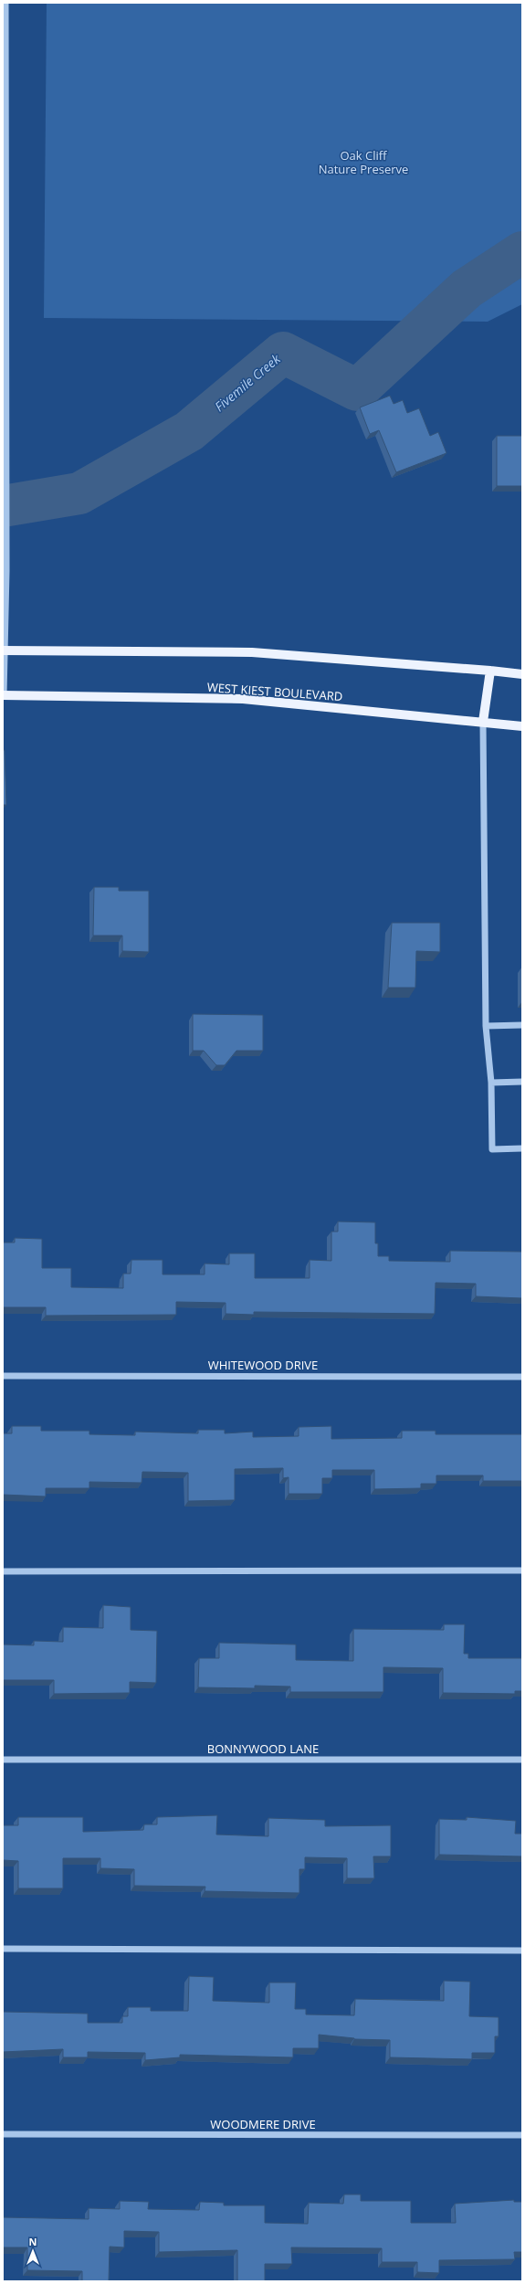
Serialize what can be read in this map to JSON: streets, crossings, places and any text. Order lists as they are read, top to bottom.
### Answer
{
  "streets": {
    "main road": ["WEST KIEST BOULEVARD"],
    "street": ["WHITEWOOD DRIVE", "BONNYWOOD LANE", "WOODMERE DRIVE"]
  },
  "water": ["Fivemile Creek"],
  "parks": ["Oak Cliff Nature Preserve"],
  "north": "top"
}
